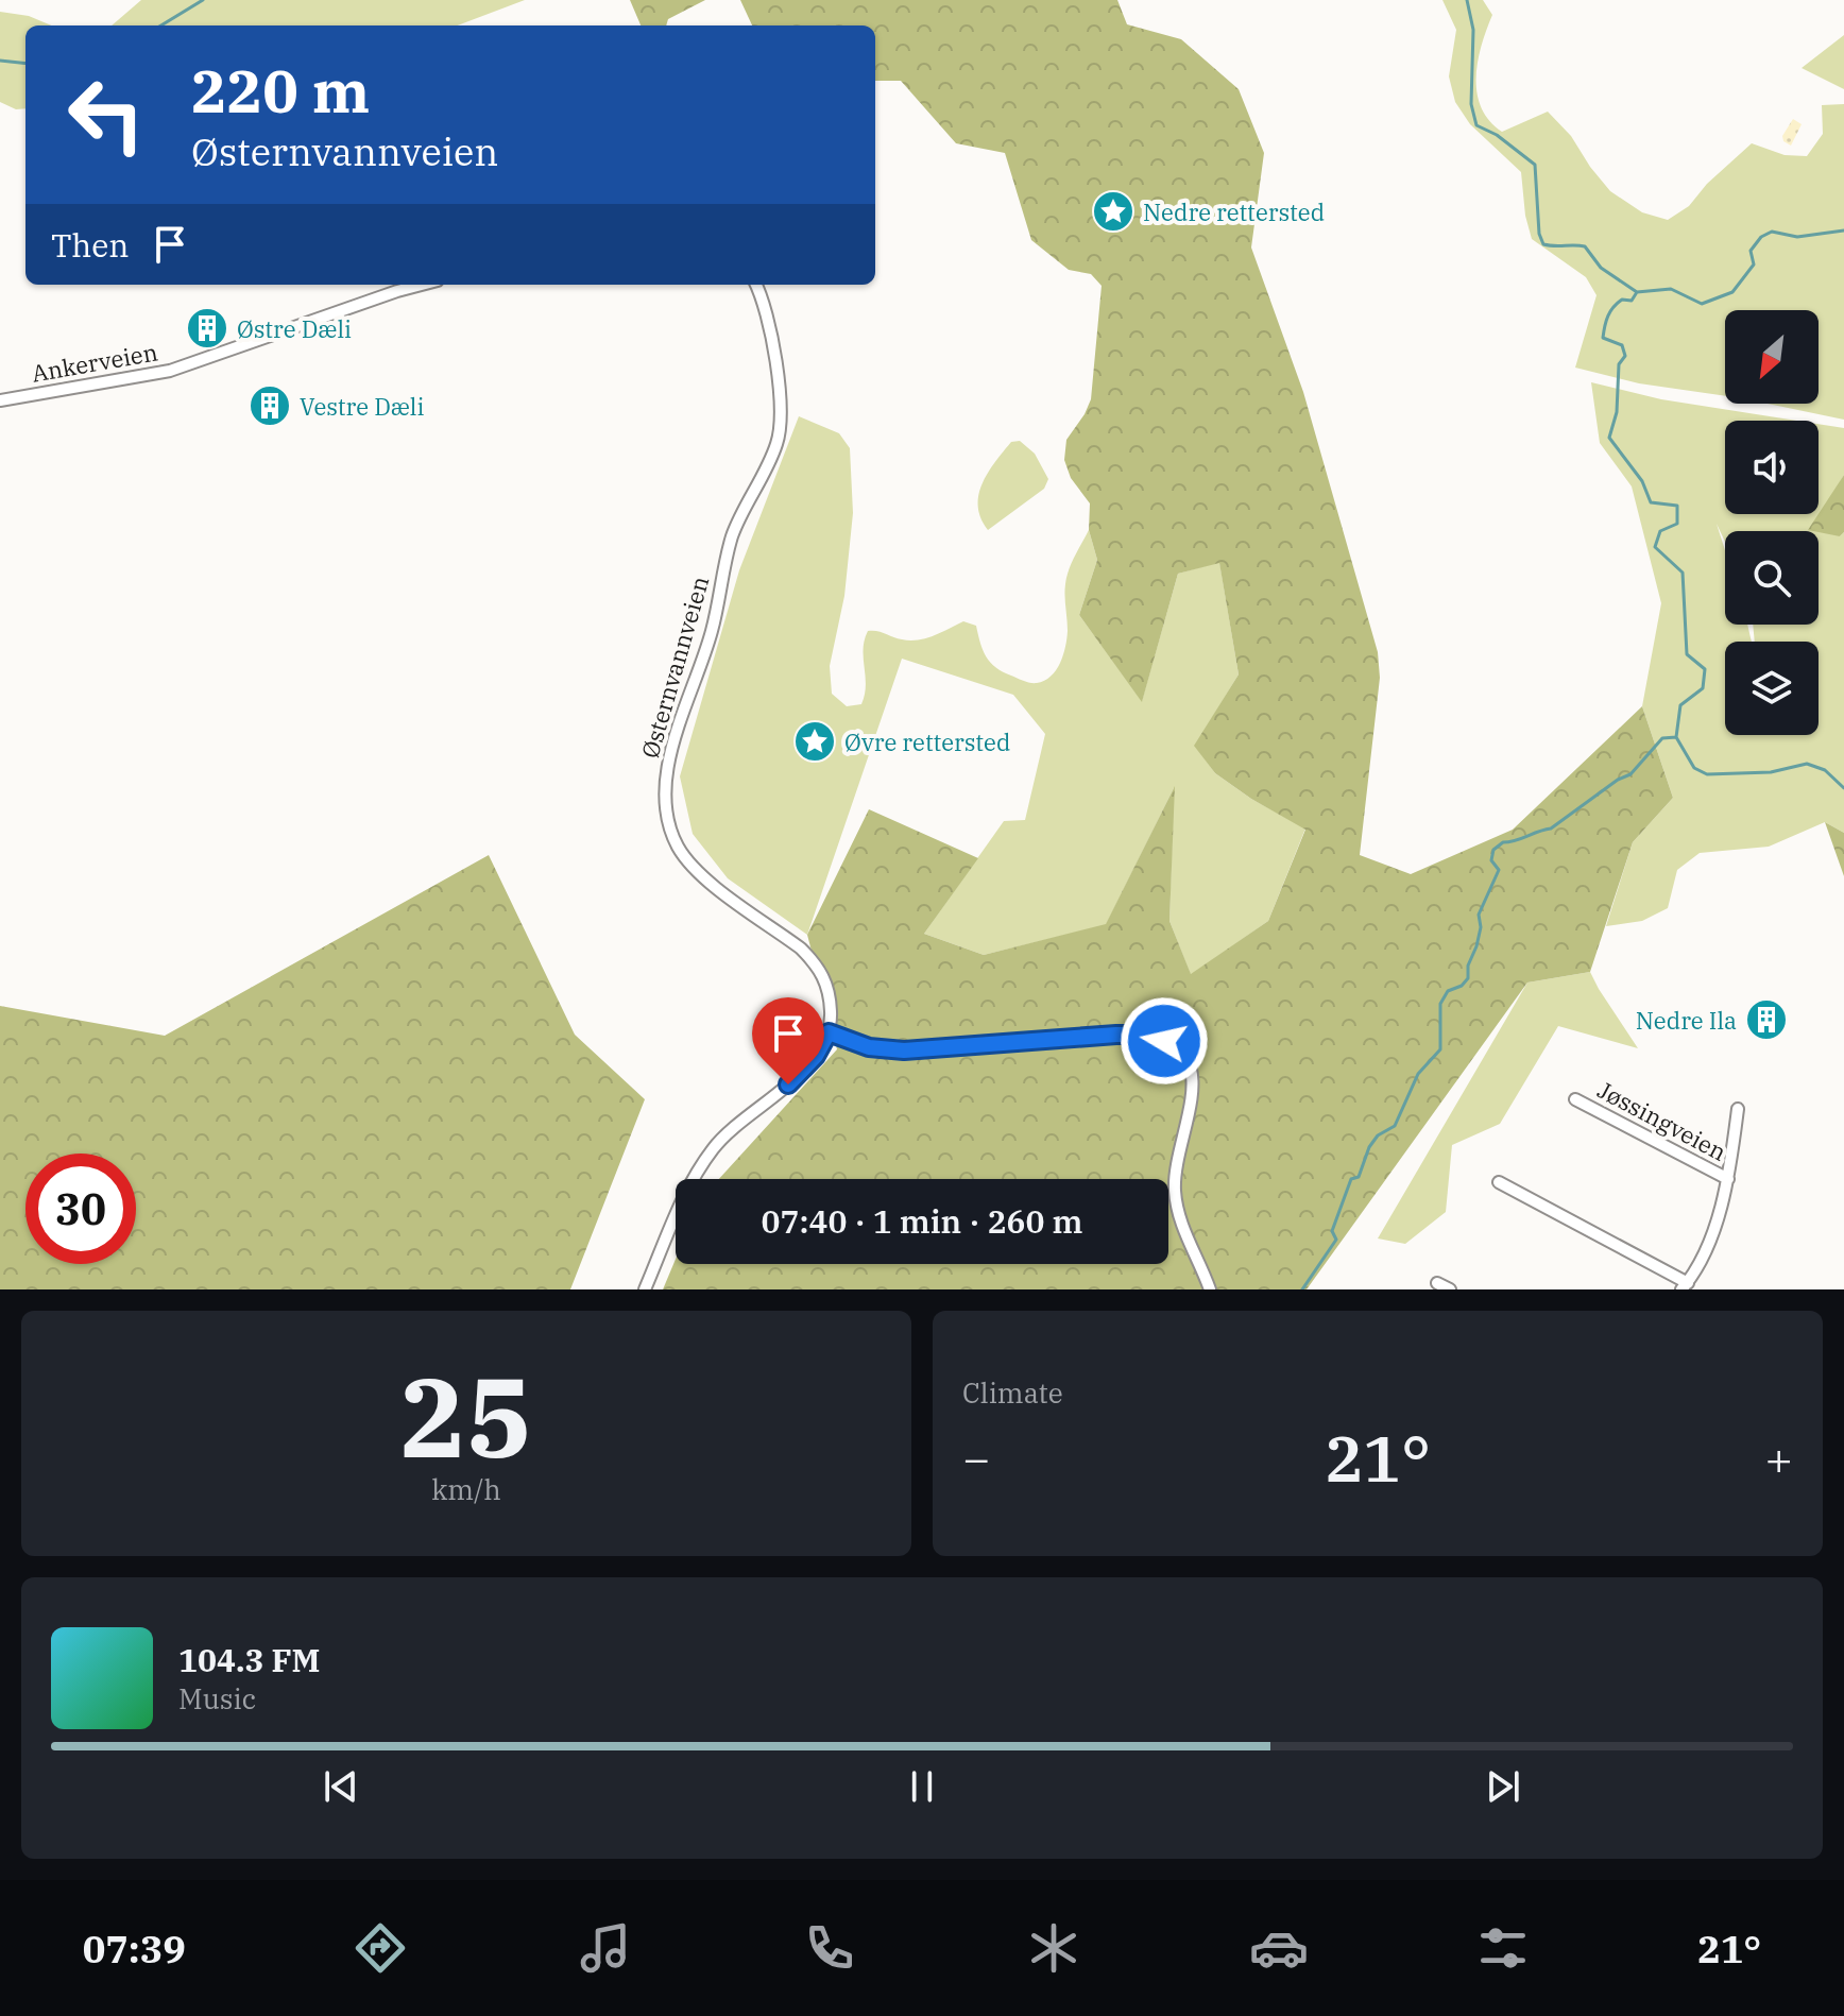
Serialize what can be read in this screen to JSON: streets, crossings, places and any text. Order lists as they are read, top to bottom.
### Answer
{
  "streets": {
    "street": ["Ankerveien", "Østernvannveien", "Jøssingveien"]
  },
  "places": {
    "place": ["Nedre rettersted", "Øvre rettersted"],
    "building": ["Østre Dæli", "Vestre Dæli", "Nedre Ila"]
  },
  "north": "bottom left",
  "page": {
    "turn": ["220 m", "Østernvannveien"],
    "then": "Then",
    "limit": "30",
    "trip": "07:40 · 1 min · 260 m",
    "tile": [
      ["25", "km/h"],
      "Climate"
    ],
    "heat": ["−", "21°", "+"],
    "song": ["104.3 FM", "Music"],
    "tabs": ["07:39", "21°"]
  }
}
